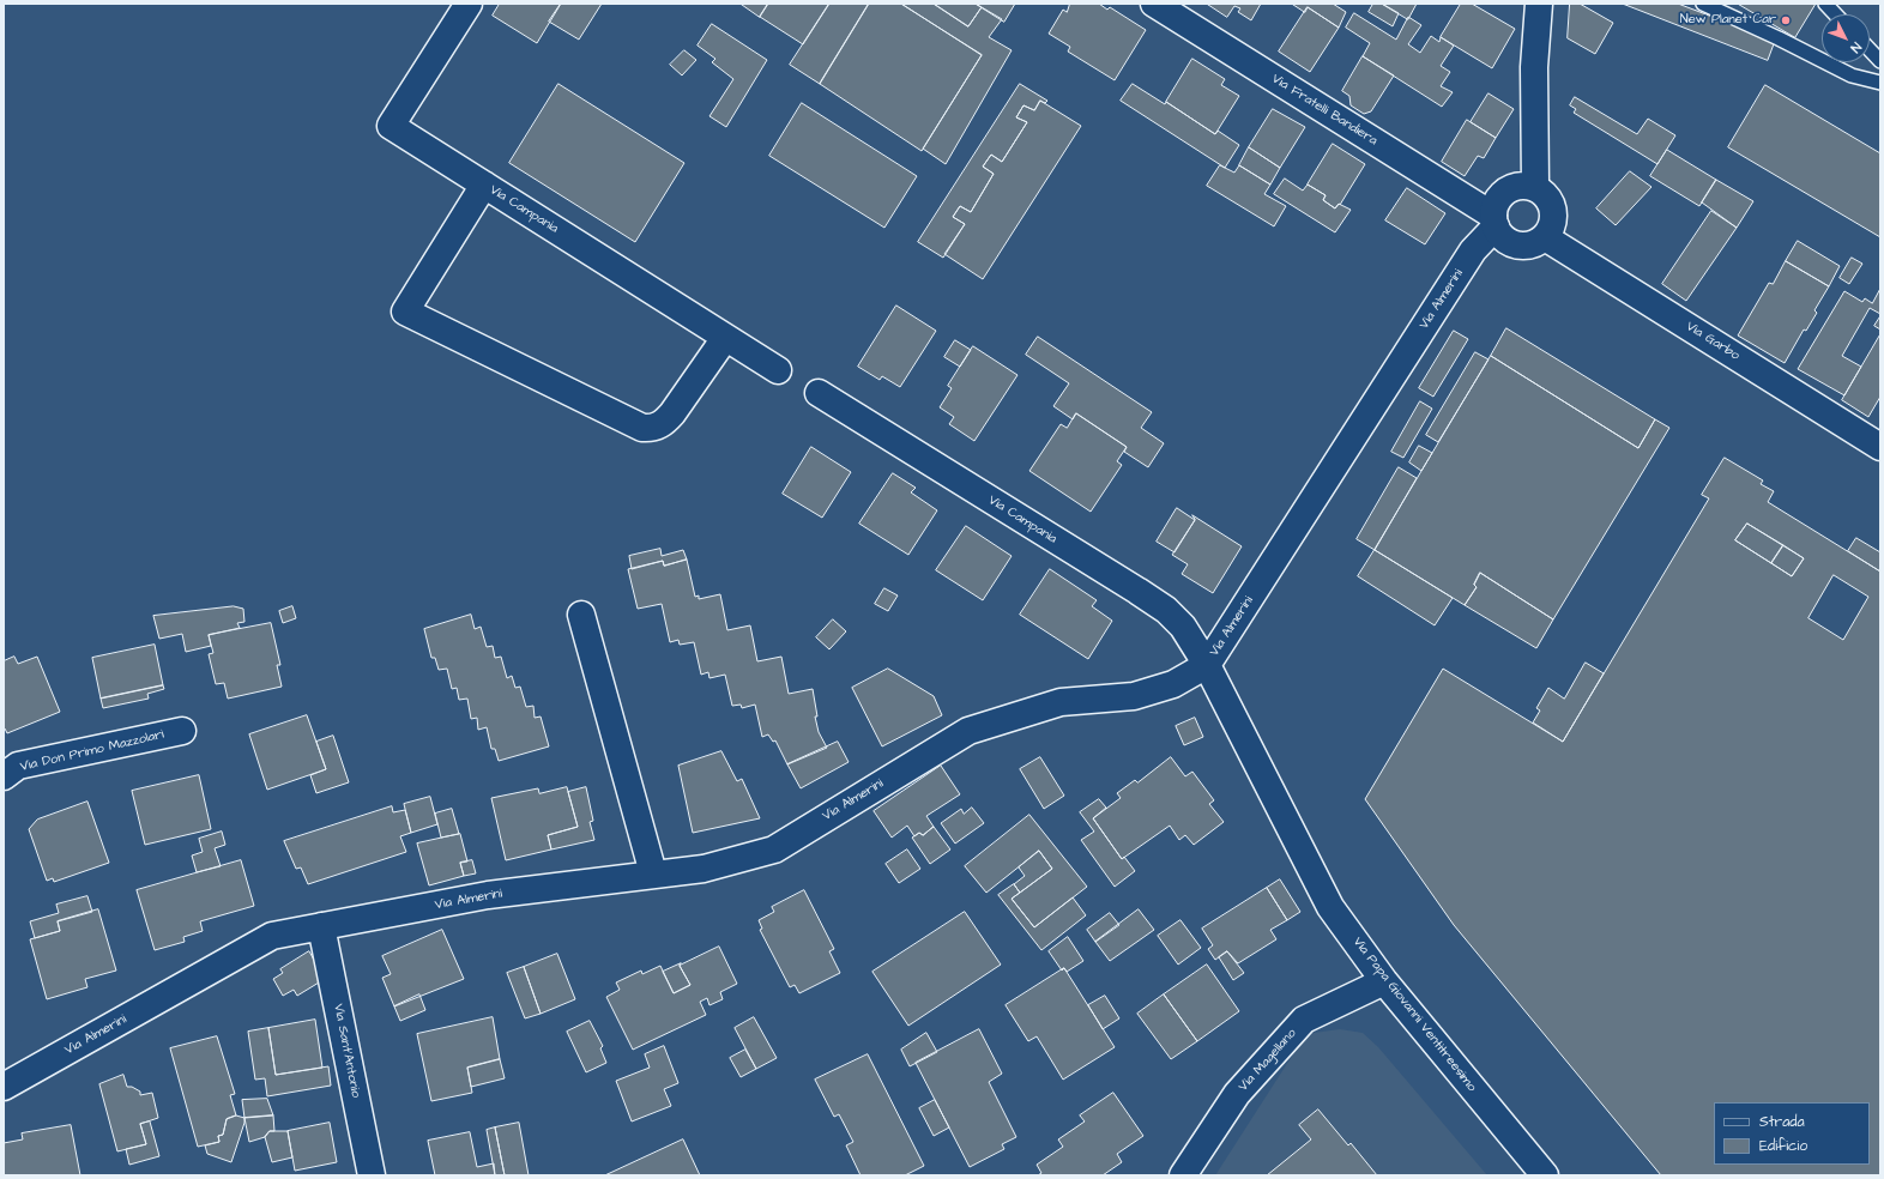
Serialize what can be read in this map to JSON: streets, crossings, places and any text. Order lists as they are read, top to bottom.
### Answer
{
  "streets": {
    "street": [
      "Via Fratelli Bandiera",
      "Via Campania",
      "Via Almerini",
      "Via Garbo",
      "Via Don Primo Mazzolari",
      "Via Papa Giovanni Ventitreesimo",
      "Via Sant'Antonio",
      "Via Magellano"
    ]
  },
  "crossings": [
    ["Via Fratelli Bandiera", "Via Almerini"],
    ["Via Fratelli Bandiera", "Via Garbo"],
    ["Via Campania", "Via Almerini"],
    ["Via Campania", "Via Papa Giovanni Ventitreesimo"],
    ["Via Almerini", "Via Garbo"],
    ["Via Almerini", "Via Papa Giovanni Ventitreesimo"],
    ["Via Almerini", "Via Sant'Antonio"],
    ["Via Papa Giovanni Ventitreesimo", "Via Magellano"]
  ],
  "places": ["New Planet Car"],
  "legend": ["Strada", "Edificio"],
  "north": "bottom right"
}
